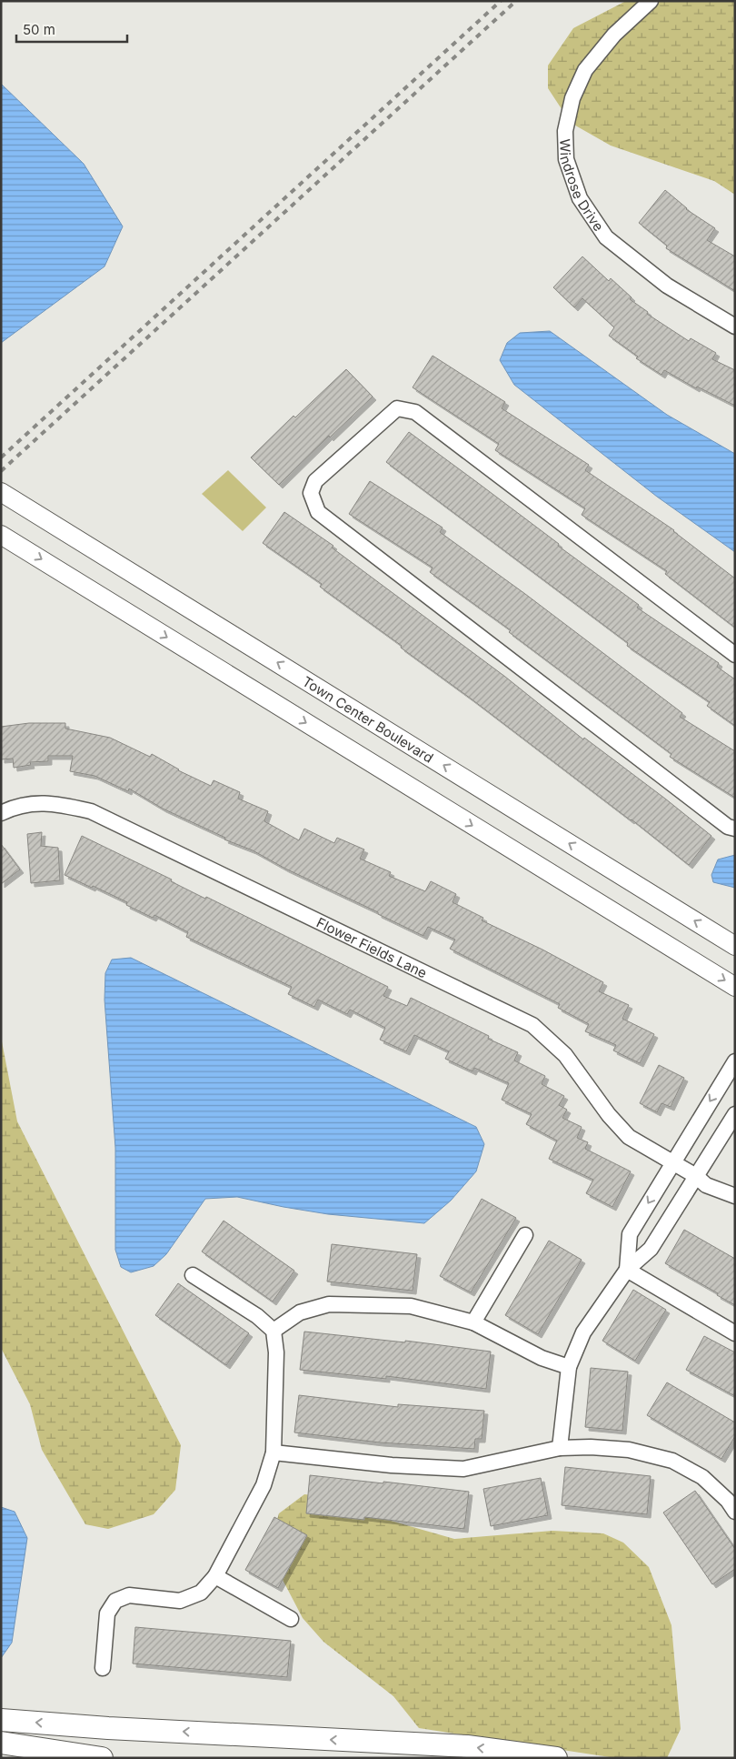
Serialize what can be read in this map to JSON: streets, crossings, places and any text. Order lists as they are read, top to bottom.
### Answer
{
  "streets": {
    "main road": ["Town Center Boulevard"],
    "street": ["Windrose Drive", "Flower Fields Lane"]
  },
  "scale_bar": "50 m"
}
